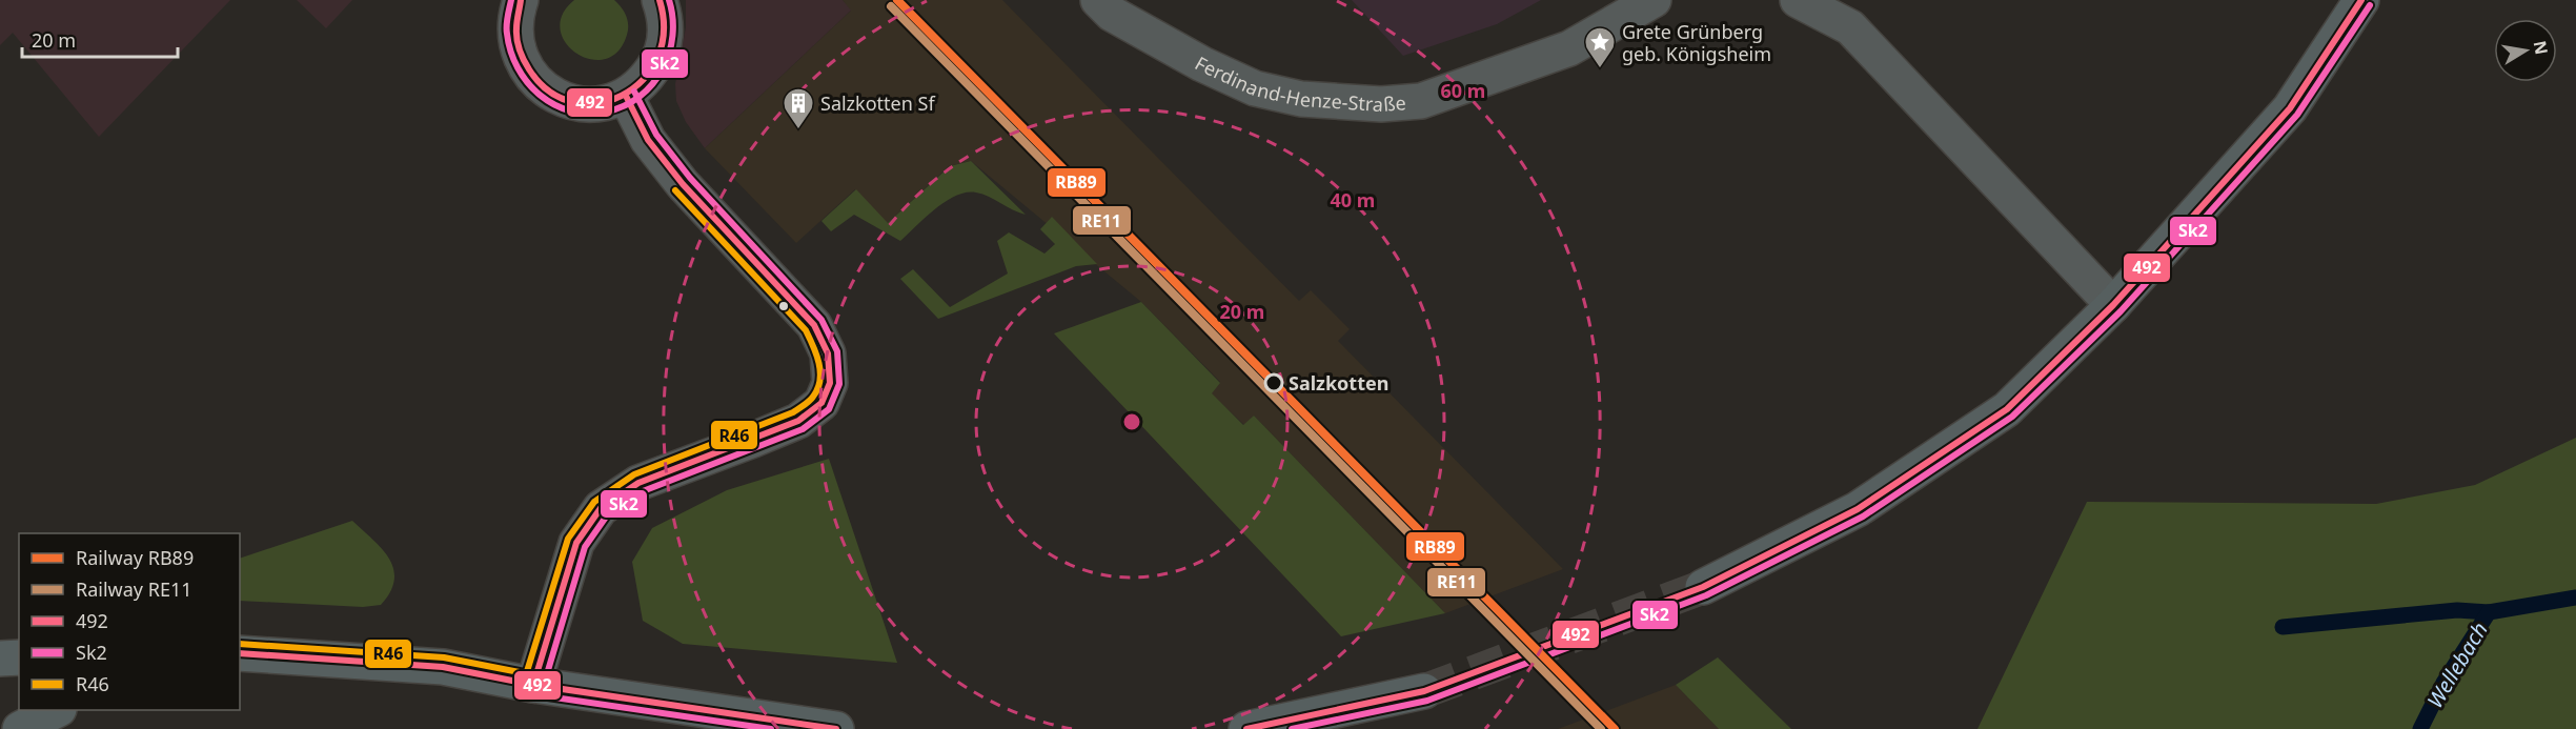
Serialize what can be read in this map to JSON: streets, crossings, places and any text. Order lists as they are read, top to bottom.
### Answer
{
  "streets": {
    "street": ["Ferdinand-Henze-Straße"]
  },
  "water": ["Wellebach"],
  "places": {
    "place": ["Grete Grünberg geb. Königsheim"],
    "building": ["Salzkotten Sf"],
    "other": ["Salzkotten"]
  },
  "lines": [
    "rail line RB89",
    "transit line 492",
    "transit line Sk2",
    "rail line RE11",
    "transit line R46"
  ],
  "legend": [
    "Railway RB89",
    "Railway RE11",
    "492",
    "Sk2",
    "R46"
  ],
  "scale_bar": "20 m",
  "north": "right",
  "rings": ["60 m", "40 m", "20 m"]
}
